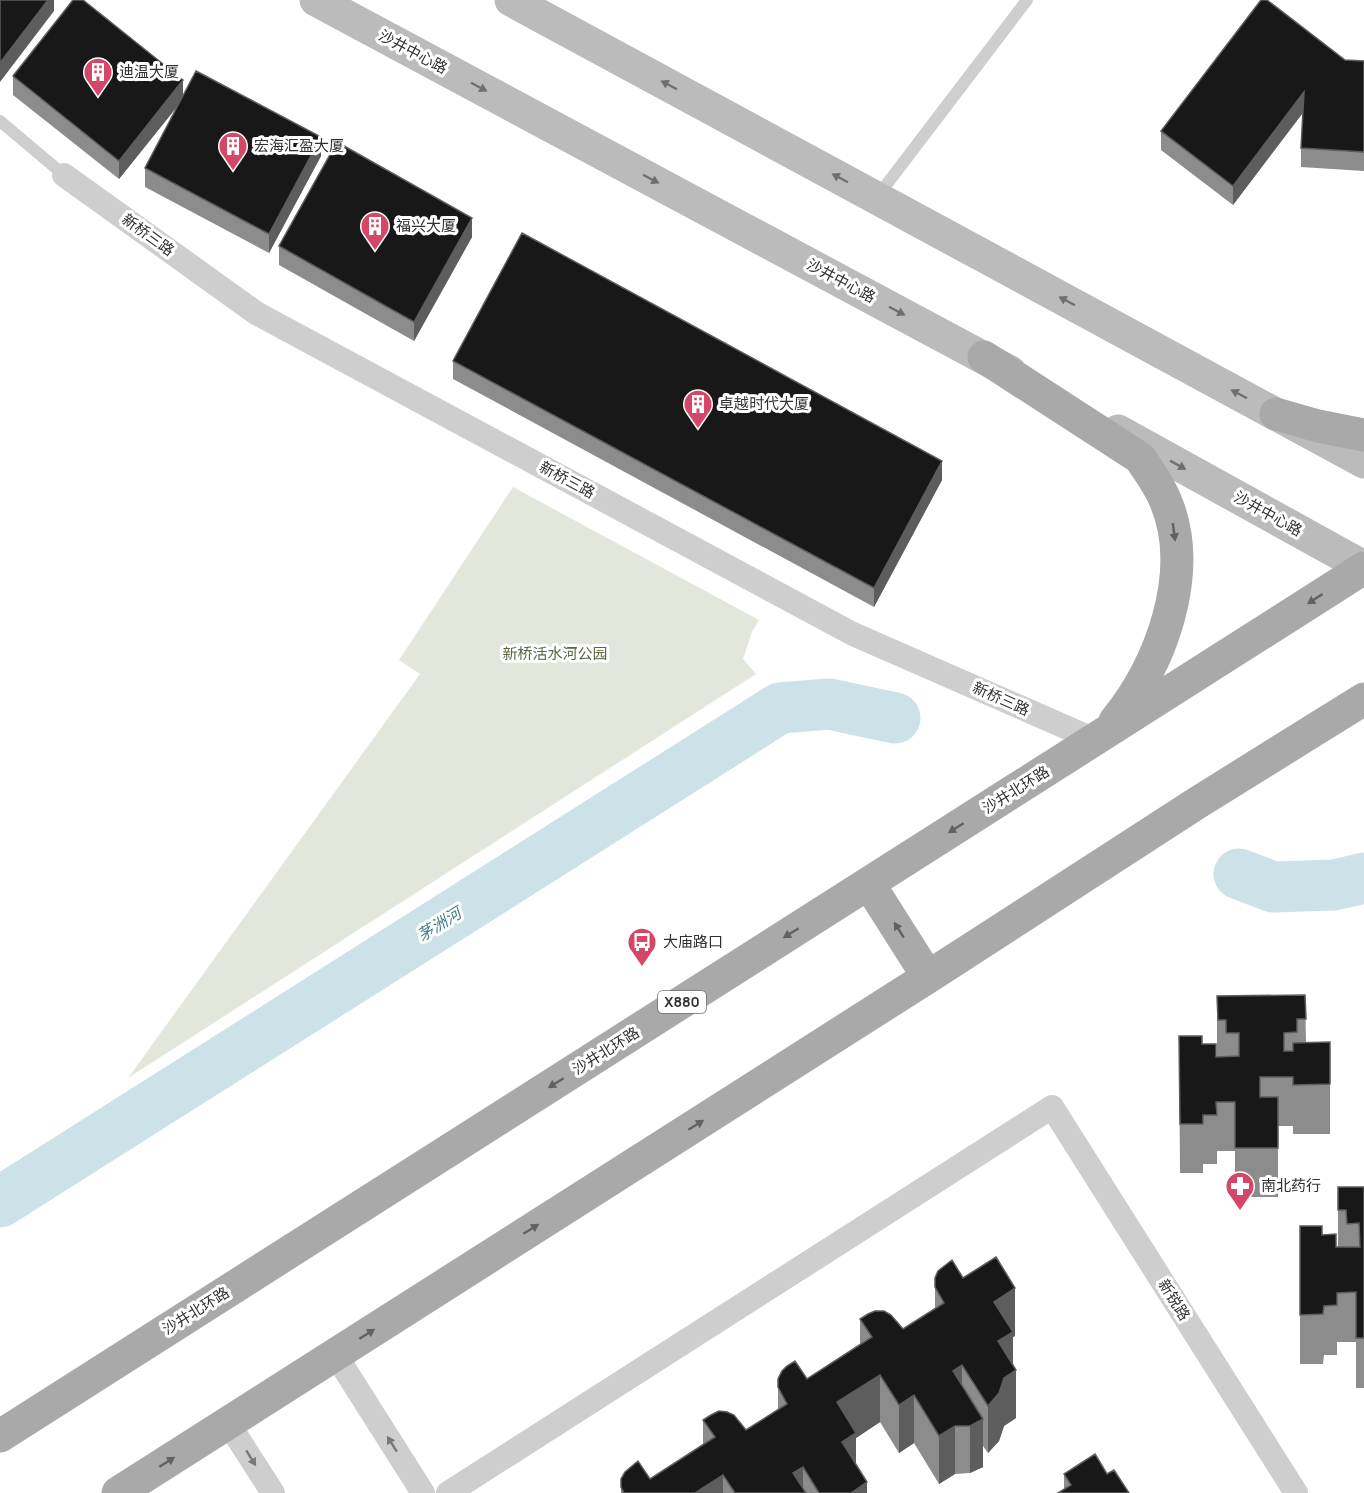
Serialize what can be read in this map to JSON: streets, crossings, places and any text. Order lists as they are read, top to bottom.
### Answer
{
  "streets": {
    "main road": ["沙井北环路", "X880"],
    "street": ["沙井中心路", "新桥三路", "新锐路"]
  },
  "crossings": [
    ["沙井中心路", "沙井北环路"],
    ["新桥三路", "沙井北环路"]
  ],
  "water": ["茅洲河"],
  "parks": ["新桥活水河公园"],
  "places": {
    "building": [
      "迪温大厦",
      "宏海汇盈大厦",
      "福兴大厦",
      "卓越时代大厦"
    ],
    "bus stop": ["大庙路口"],
    "pharmacy": ["南北药行"]
  }
}
